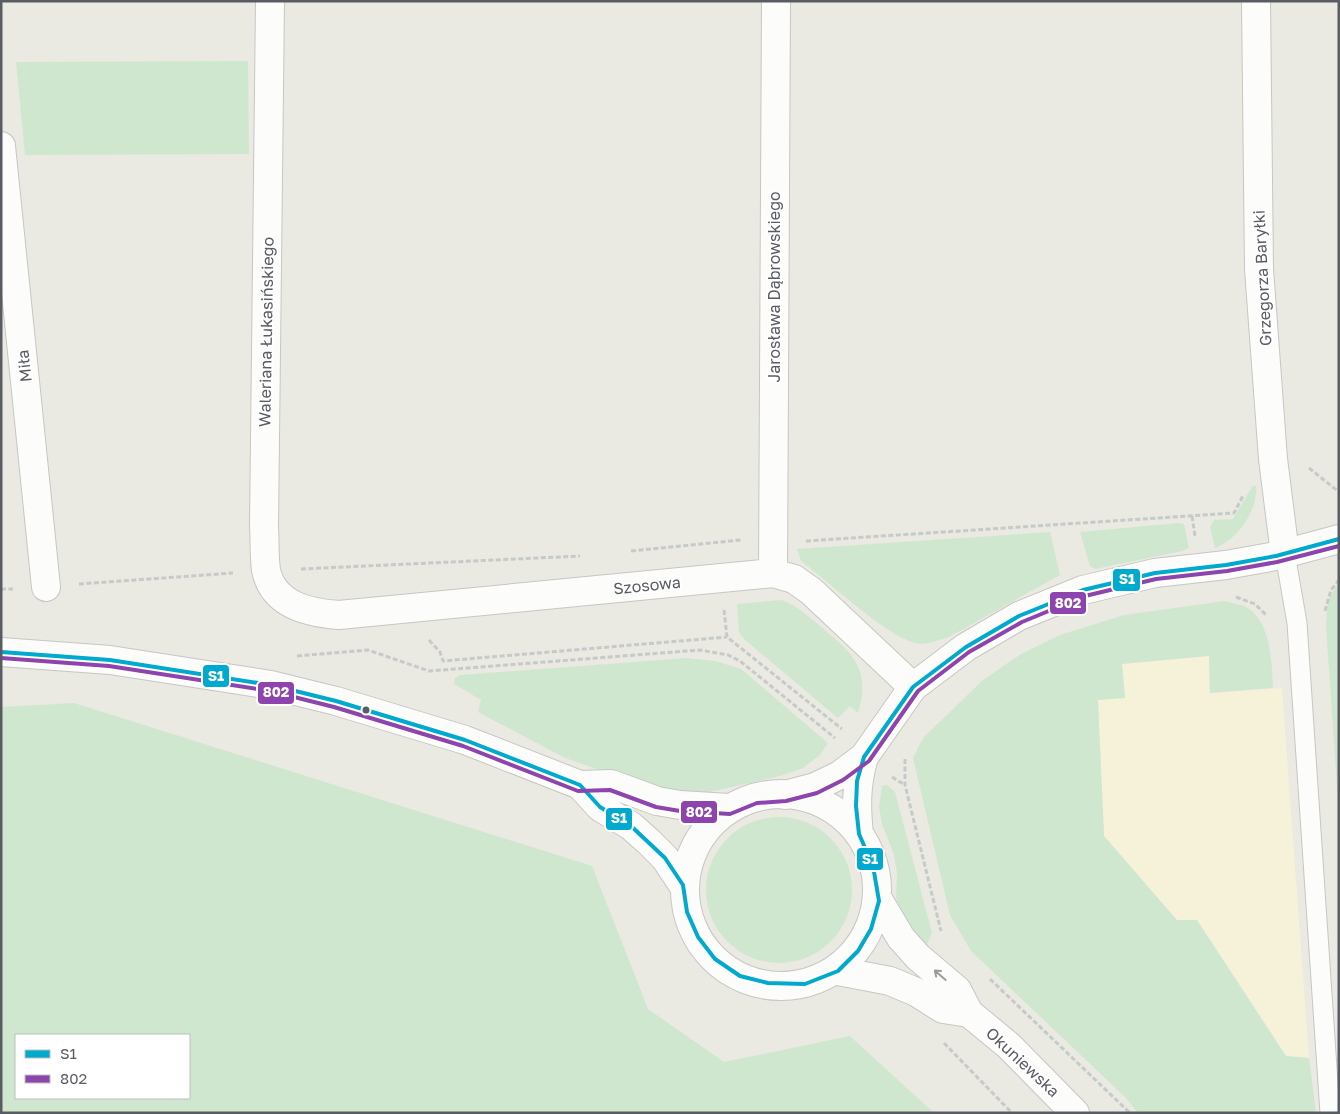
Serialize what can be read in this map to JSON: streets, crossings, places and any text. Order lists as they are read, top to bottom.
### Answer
{
  "streets": {
    "street": [
      "Grzegorza Baryłki",
      "Jarosława Dąbrowskiego",
      "Waleriana Łukasińskiego",
      "Miła",
      "Szosowa",
      "Okuniewska"
    ]
  },
  "crossings": [
    ["Jarosława Dąbrowskiego", "Szosowa"],
    ["Waleriana Łukasińskiego", "Szosowa"]
  ],
  "one_way": ["Okuniewska"],
  "lines": ["transit line S1", "transit line 802"],
  "legend": ["S1", "802"]
}
